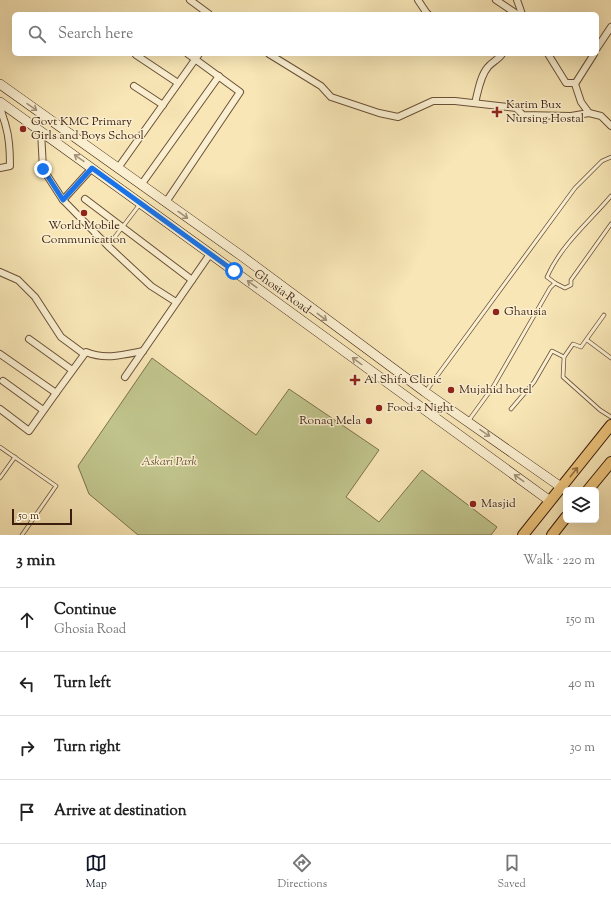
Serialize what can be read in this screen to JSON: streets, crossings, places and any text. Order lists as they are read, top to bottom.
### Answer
{
  "streets": {
    "main road": ["Ghosia Road"]
  },
  "parks": ["Askari Park"],
  "places": {
    "health": ["Karim Bux Nursing Hostal", "Al Shifa Clinic"],
    "other": [
      "Govt KMC Primary Girls and Boys School",
      "World Mobile Communication",
      "Ghausia",
      "Mujahid hotel",
      "Food 2 Night",
      "Ronaq Mela",
      "Masjid"
    ]
  },
  "scale_bar": "50 m",
  "page": {
    "search": "Search here",
    "scale": "50 m",
    "heading": ["3 min", "Walk · 220 m"],
    "list": [
      ["Continue", "Ghosia Road", "150 m"],
      ["Turn left", "40 m"],
      ["Turn right", "30 m"],
      "Arrive at destination"
    ],
    "nav": ["Map", "Directions", "Saved"]
  }
}
